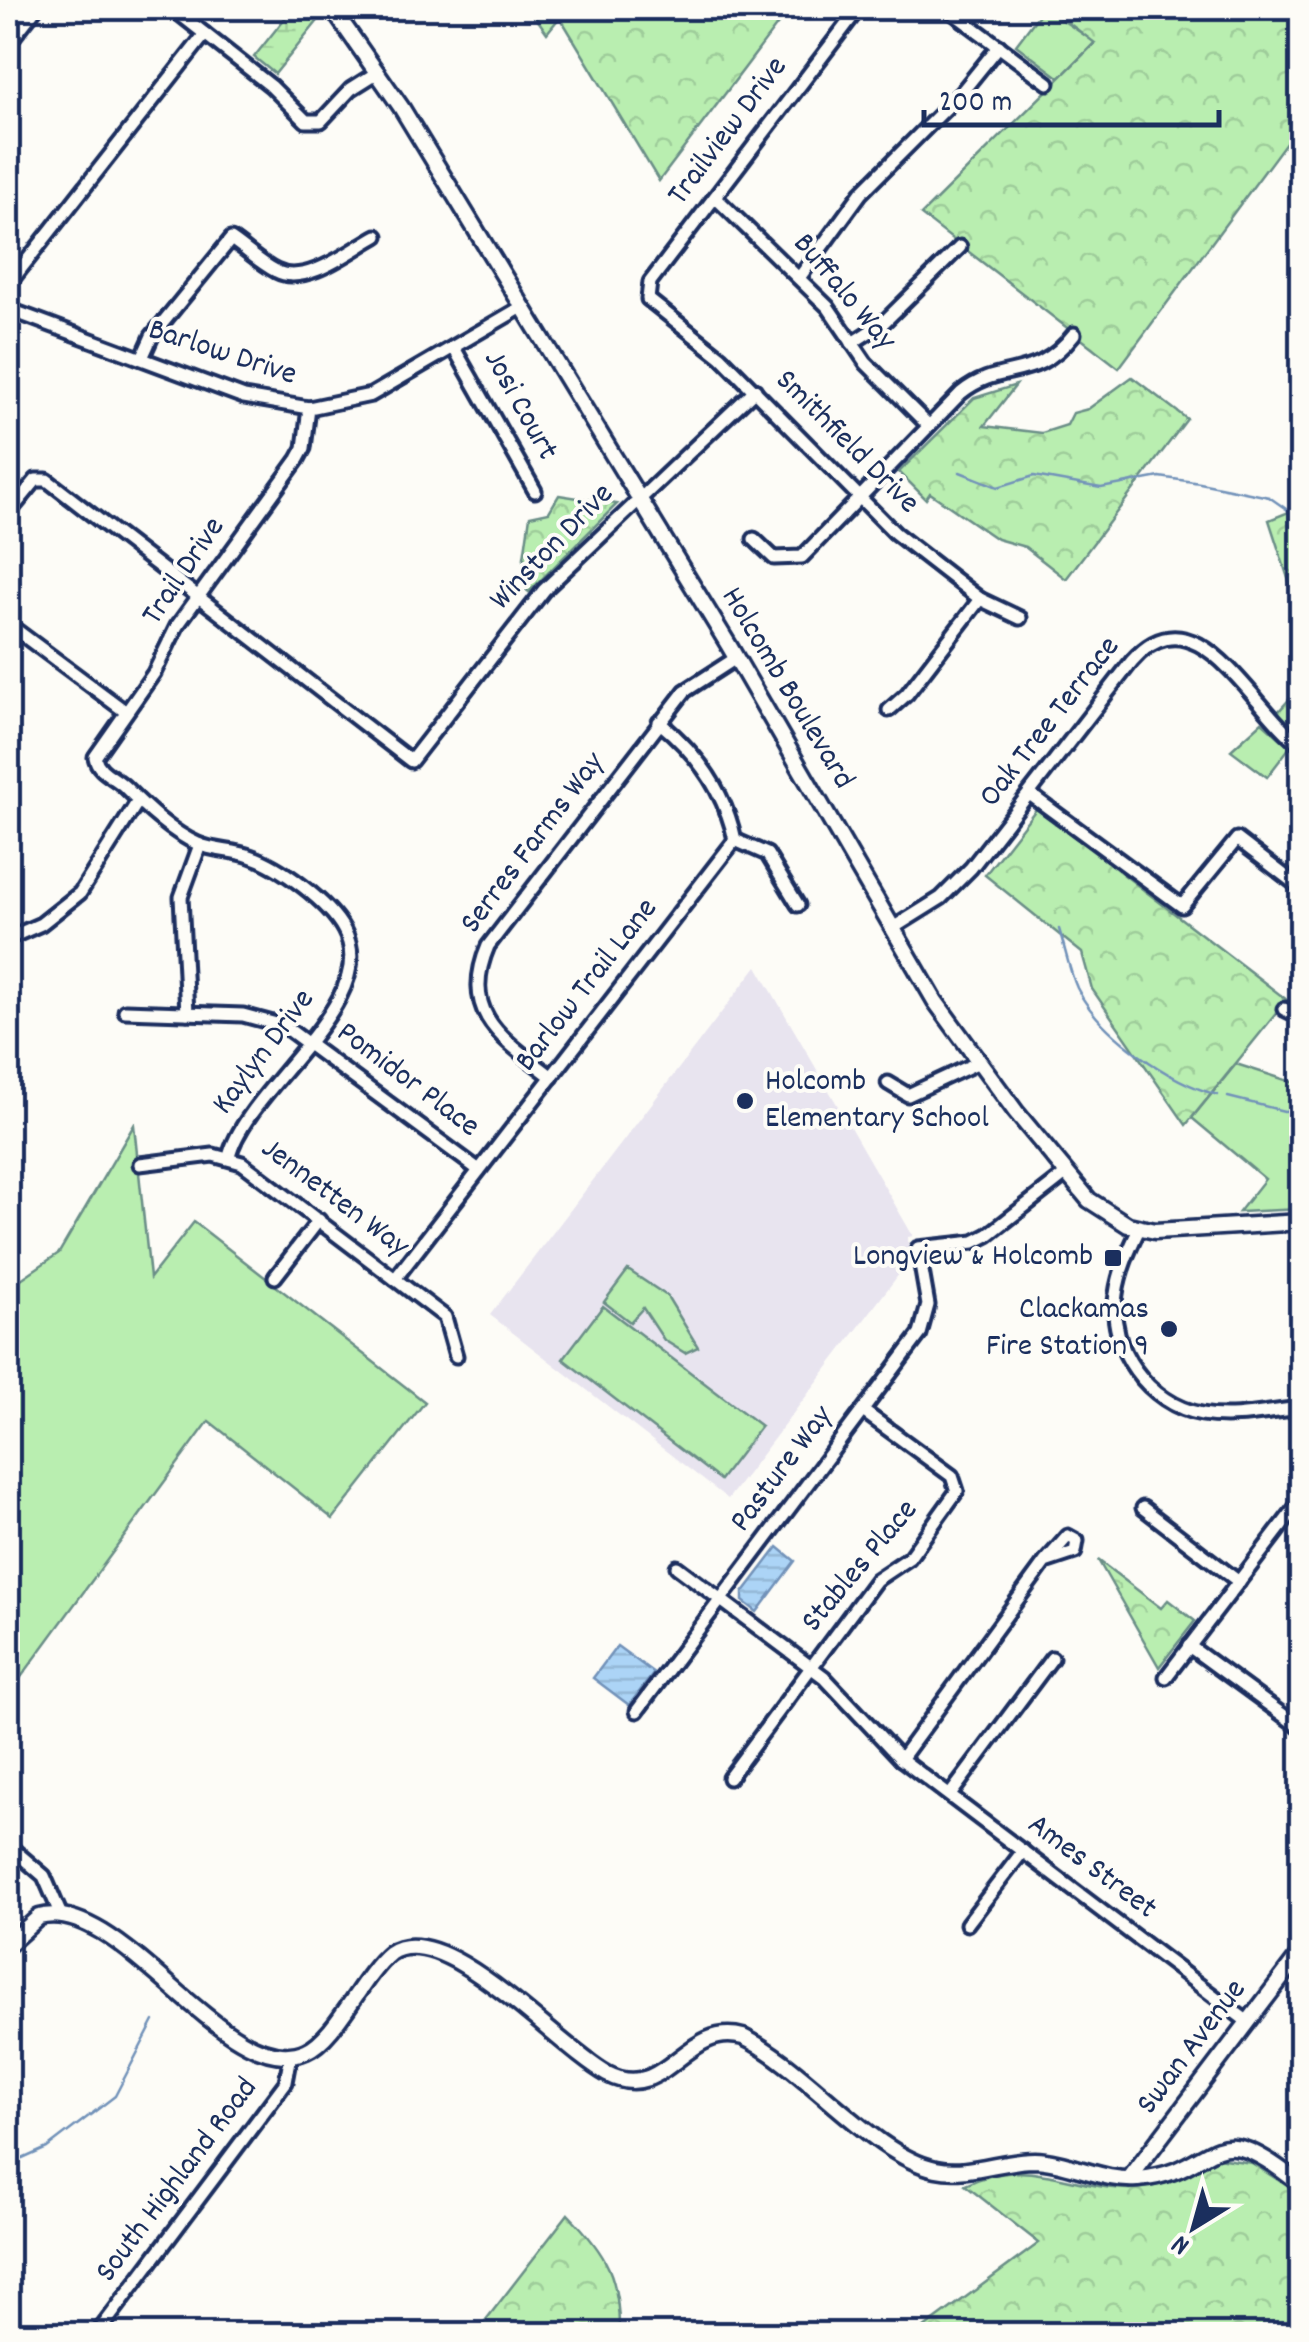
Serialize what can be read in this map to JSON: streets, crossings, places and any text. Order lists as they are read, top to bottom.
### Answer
{
  "streets": {
    "street": [
      "Trailview Drive",
      "Buffalo Way",
      "Barlow Drive",
      "Josi Court",
      "Smithfield Drive",
      "Winston Drive",
      "Trail Drive",
      "Holcomb Boulevard",
      "Oak Tree Terrace",
      "Serres Farms Way",
      "Barlow Trail Lane",
      "Kaylyn Drive",
      "Pomidor Place",
      "Jennetten Way",
      "Pasture Way",
      "Stables Place",
      "Ames Street",
      "Swan Avenue",
      "South Highland Road"
    ]
  },
  "crossings": [
    ["Trailview Drive", "Buffalo Way"],
    ["Trailview Drive", "Smithfield Drive"],
    ["Barlow Drive", "Josi Court"],
    ["Barlow Drive", "Trail Drive"],
    ["Barlow Drive", "Holcomb Boulevard"],
    ["Smithfield Drive", "Winston Drive"],
    ["Winston Drive", "Trail Drive"],
    ["Winston Drive", "Holcomb Boulevard"],
    ["Trail Drive", "Kaylyn Drive"],
    ["Holcomb Boulevard", "Oak Tree Terrace"],
    ["Holcomb Boulevard", "Serres Farms Way"],
    ["Holcomb Boulevard", "Pasture Way"],
    ["Serres Farms Way", "Barlow Trail Lane"],
    ["Barlow Trail Lane", "Pomidor Place"],
    ["Barlow Trail Lane", "Jennetten Way"],
    ["Kaylyn Drive", "Pomidor Place"],
    ["Kaylyn Drive", "Jennetten Way"],
    ["Pasture Way", "Stables Place"],
    ["Pasture Way", "Ames Street"],
    ["Stables Place", "Ames Street"],
    ["Ames Street", "Swan Avenue"]
  ],
  "places": {
    "other": ["Holcomb Elementary School", "Clackamas Fire Station 9"],
    "transit": ["Longview & Holcomb"]
  },
  "scale_bar": "200 m",
  "north": "bottom left"
}
